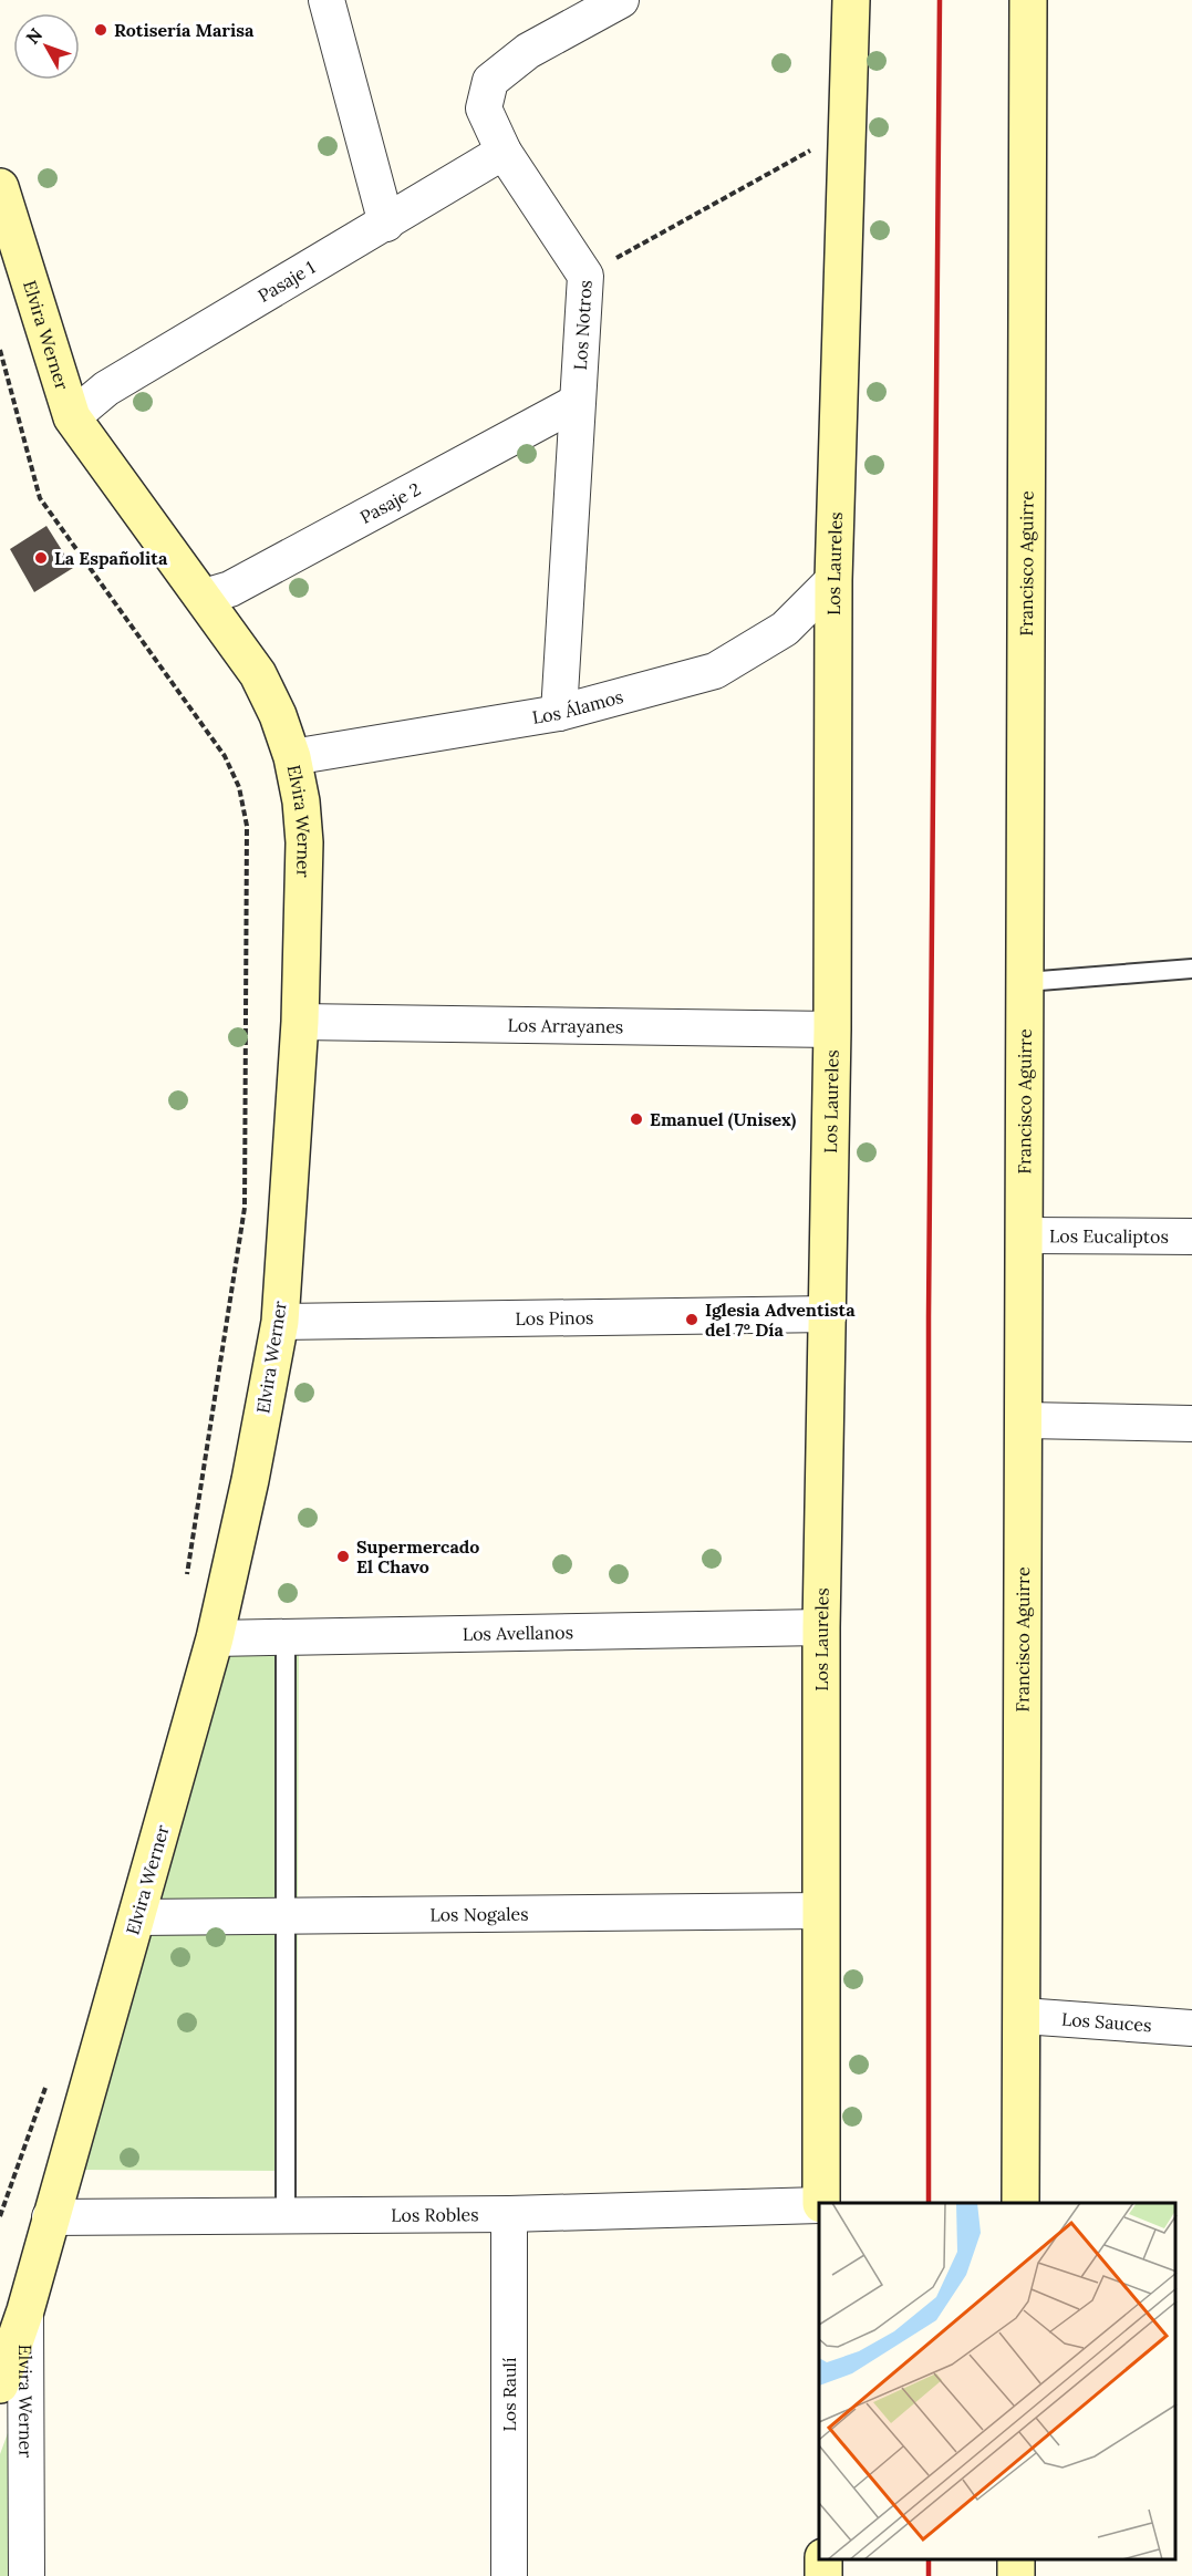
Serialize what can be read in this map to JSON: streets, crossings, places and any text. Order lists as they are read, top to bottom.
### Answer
{
  "streets": {
    "street": [
      "Pasaje 1",
      "Los Notros",
      "Elvira Werner",
      "Pasaje 2",
      "Los Laureles",
      "Francisco Aguirre",
      "Los Álamos",
      "Los Arrayanes",
      "Los Eucaliptos",
      "Los Pinos",
      "Los Avellanos",
      "Los Nogales",
      "Los Sauces",
      "Los Robles",
      "Los Raulí"
    ]
  },
  "crossings": [
    ["Pasaje 1", "Los Notros"],
    ["Pasaje 1", "Elvira Werner"],
    ["Los Notros", "Pasaje 2"],
    ["Los Notros", "Los Álamos"],
    ["Elvira Werner", "Pasaje 2"],
    ["Elvira Werner", "Los Álamos"],
    ["Elvira Werner", "Los Arrayanes"],
    ["Elvira Werner", "Los Pinos"],
    ["Elvira Werner", "Los Avellanos"],
    ["Elvira Werner", "Los Nogales"],
    ["Elvira Werner", "Los Robles"],
    ["Los Laureles", "Los Álamos"],
    ["Los Laureles", "Los Arrayanes"],
    ["Los Laureles", "Los Pinos"],
    ["Los Laureles", "Los Avellanos"],
    ["Los Laureles", "Los Nogales"],
    ["Francisco Aguirre", "Los Eucaliptos"],
    ["Francisco Aguirre", "Los Sauces"],
    ["Los Robles", "Los Raulí"]
  ],
  "places": [
    "Rotisería Marisa",
    "La Españolita",
    "Emanuel (Unisex)",
    "Iglesia Adventista del 7° Día",
    "Supermercado El Chavo"
  ],
  "north": "top left"
}
